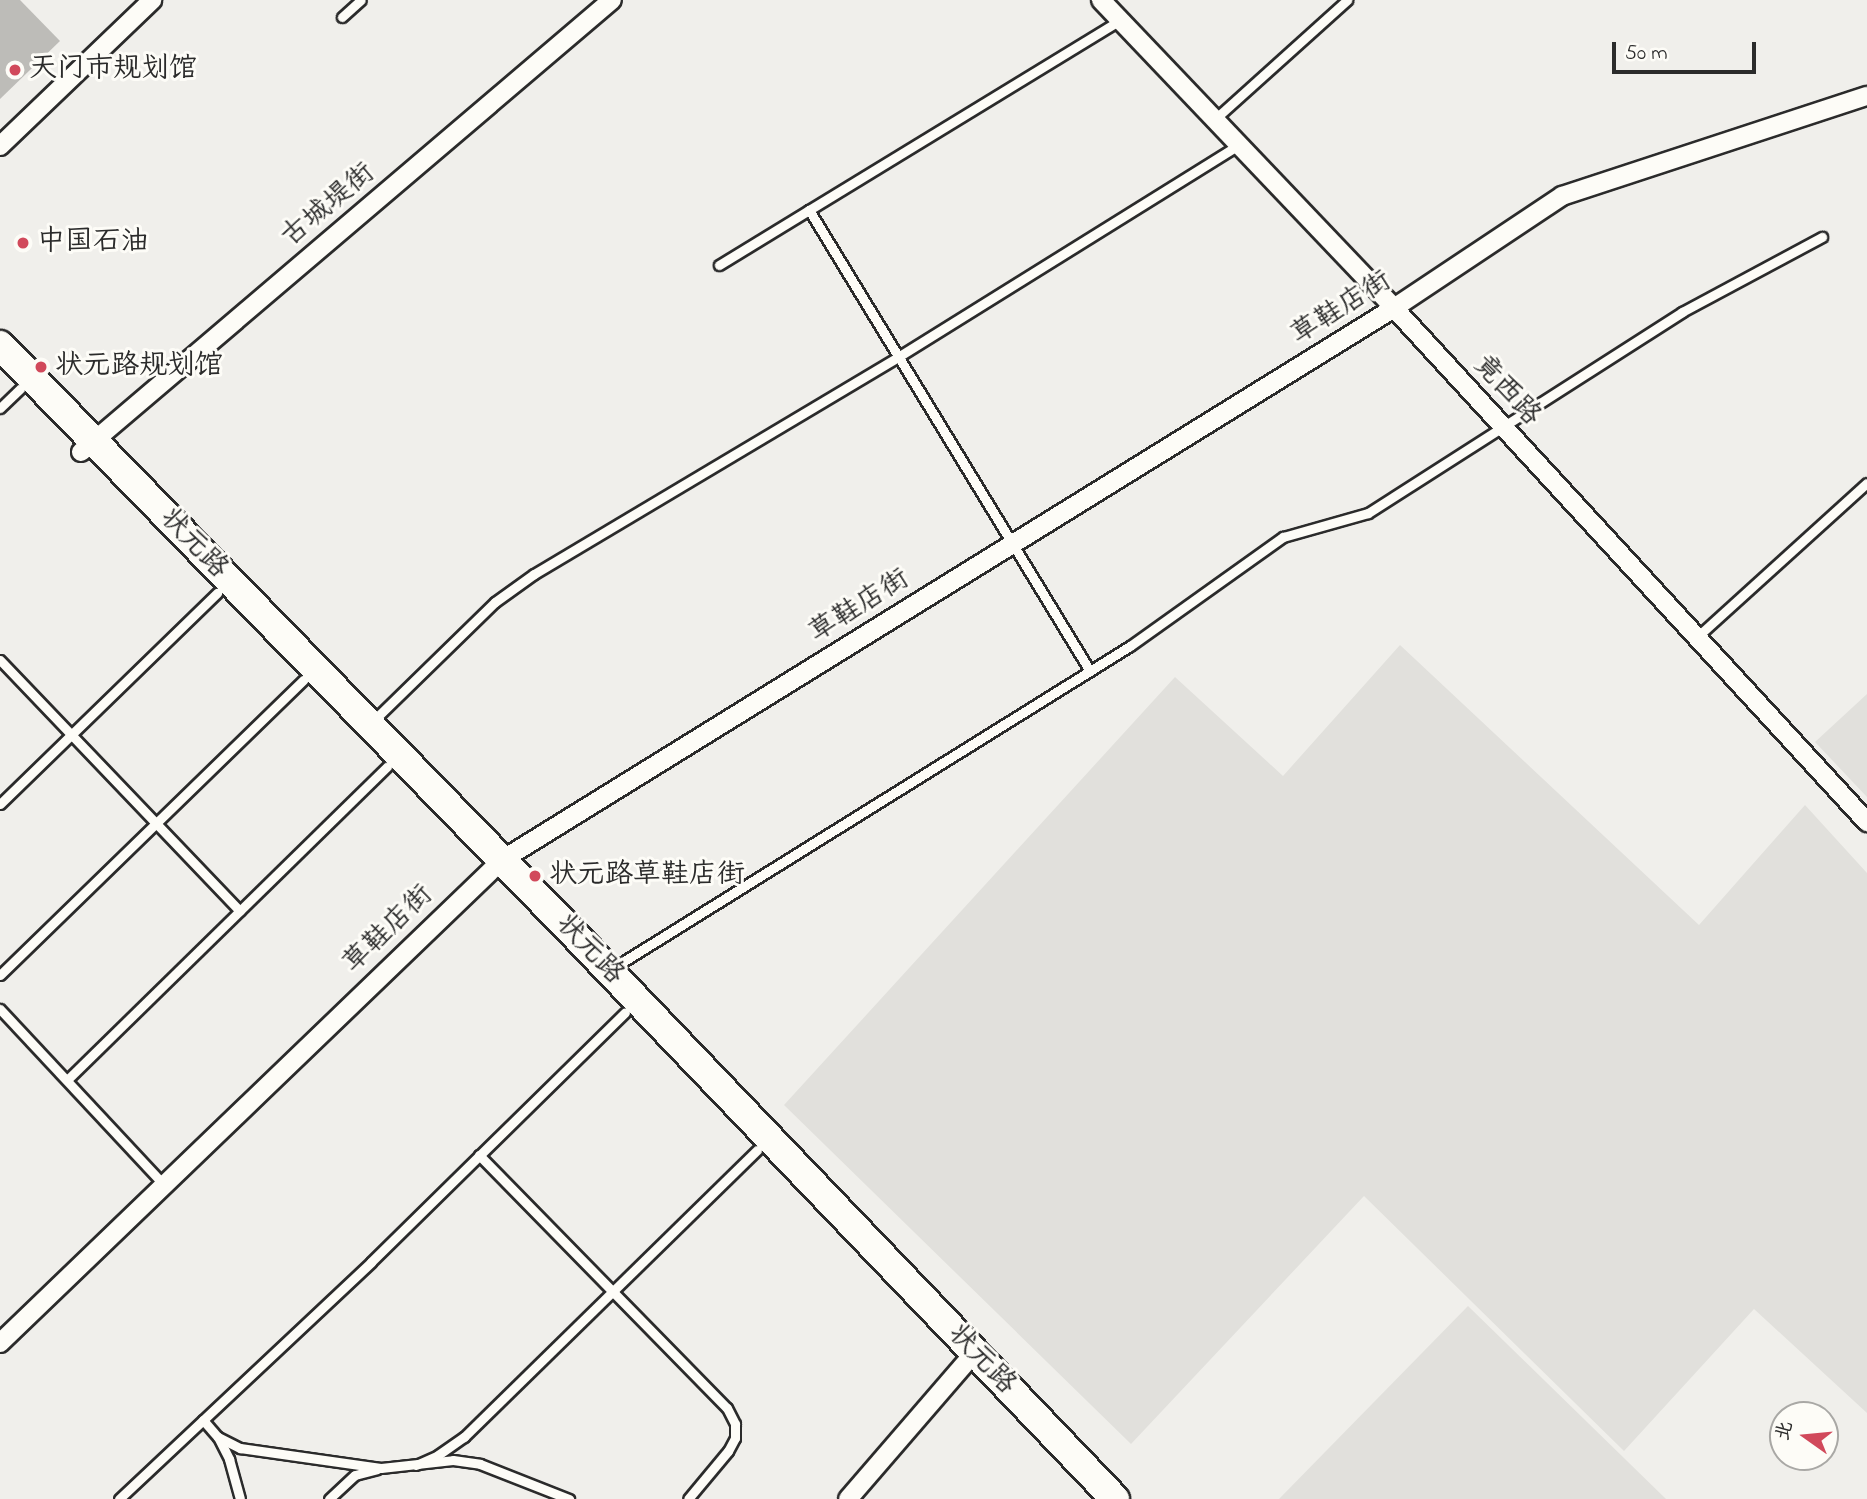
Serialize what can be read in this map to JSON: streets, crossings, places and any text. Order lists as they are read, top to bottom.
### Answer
{
  "streets": {
    "main road": ["状元路"],
    "street": ["古城堤街", "草鞋店街", "竟西路"]
  },
  "crossings": [
    ["古城堤街", "状元路"],
    ["草鞋店街", "竟西路"],
    ["草鞋店街", "状元路"]
  ],
  "places": [
    "天门市规划馆",
    "中国石油",
    "状元路规划馆",
    "状元路草鞋店街"
  ],
  "scale_bar": "50 m",
  "north": "left"
}
